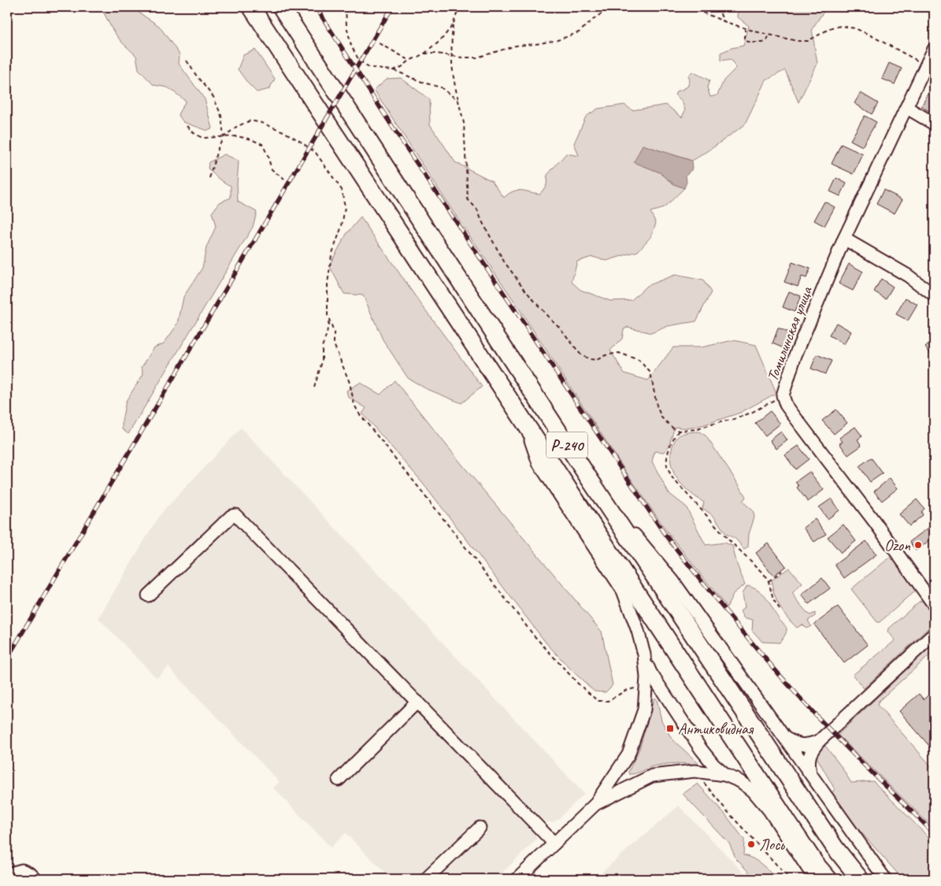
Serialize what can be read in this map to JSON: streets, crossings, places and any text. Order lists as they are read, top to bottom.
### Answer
{
  "streets": {
    "highway": ["Р-240"],
    "street": ["Томилинская улица"]
  },
  "places": {
    "other": ["Ozon", "Лось"],
    "transit": ["Антиковидная"]
  }
}
